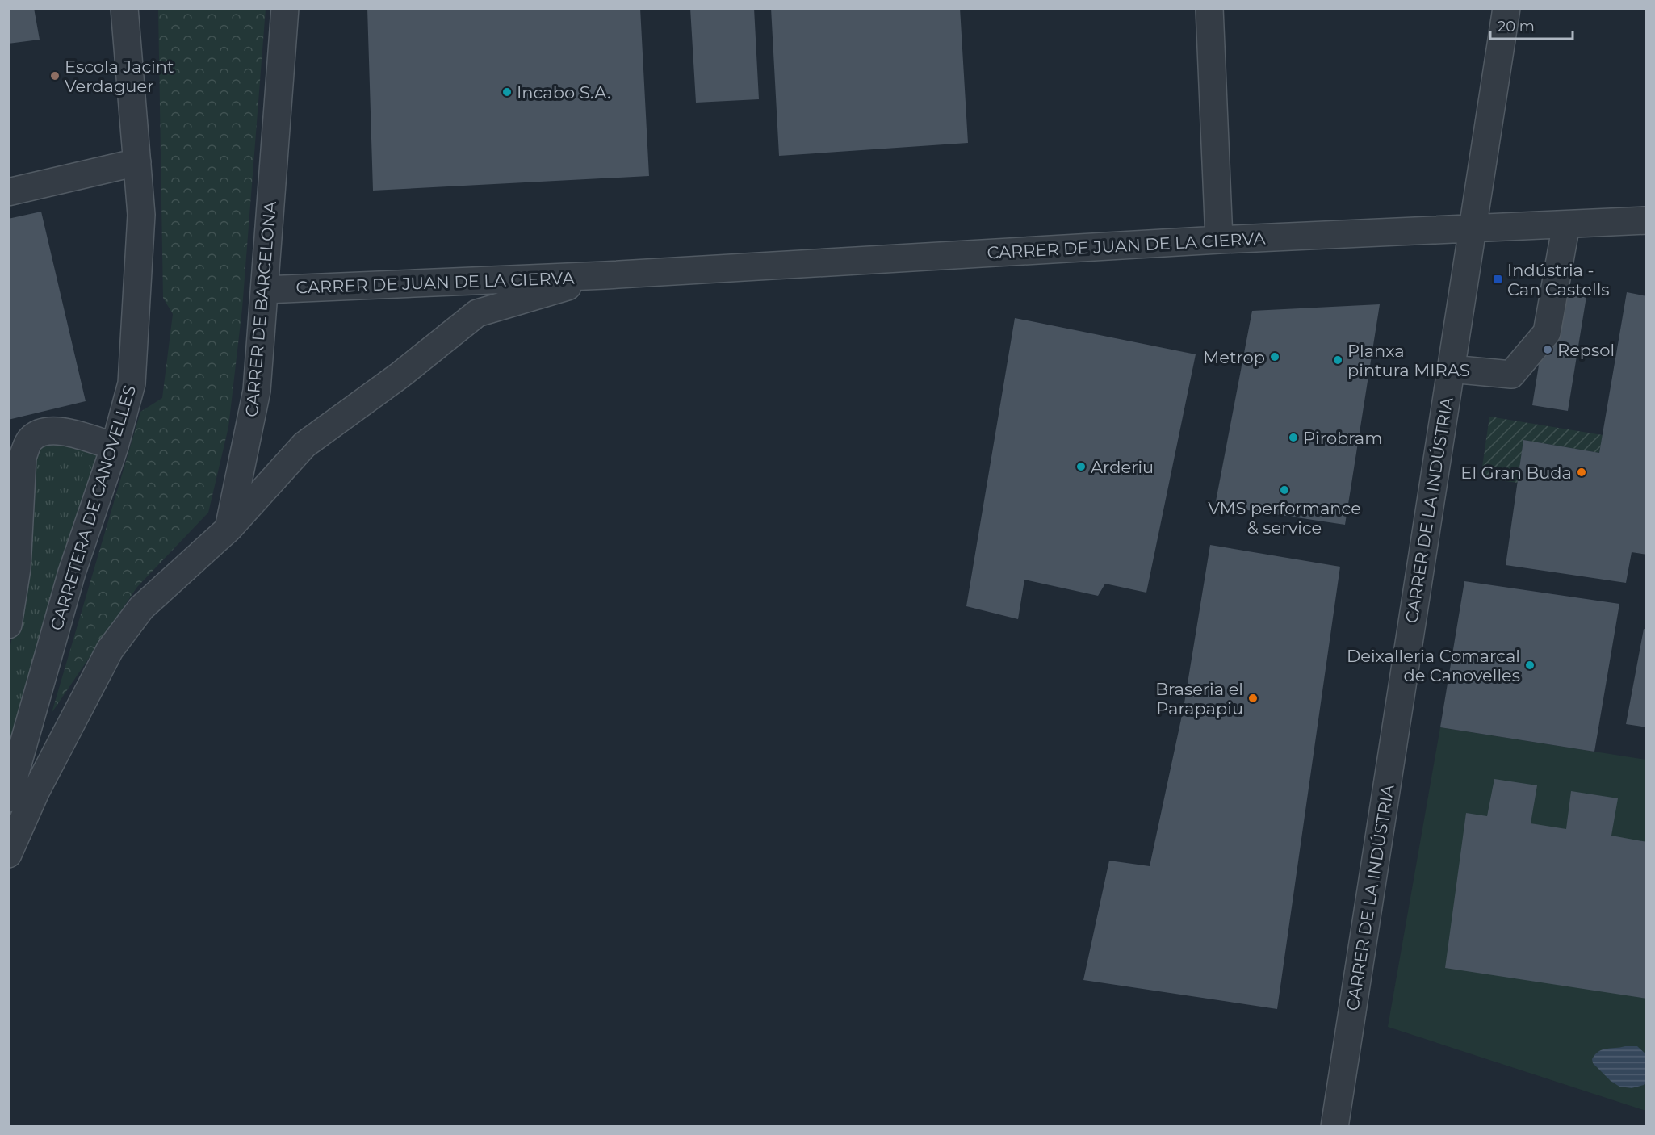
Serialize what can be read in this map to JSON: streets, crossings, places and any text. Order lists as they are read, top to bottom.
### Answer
{
  "streets": {
    "street": [
      "CARRER DE JUAN DE LA CIERVA",
      "CARRER DE BARCELONA",
      "CARRETERA DE CANOVELLES",
      "CARRER DE LA INDÚSTRIA"
    ]
  },
  "crossings": [
    ["CARRER DE JUAN DE LA CIERVA", "CARRER DE BARCELONA"],
    ["CARRER DE JUAN DE LA CIERVA", "CARRER DE LA INDÚSTRIA"]
  ],
  "places": {
    "other": [
      "Escola Jacint Verdaguer",
      "Incabo S.A.",
      "Repsol",
      "Metrop",
      "Planxa pintura MIRAS",
      "Pirobram",
      "Arderiu",
      "El Gran Buda",
      "VMS performance & service",
      "Deixalleria Comarcal de Canovelles",
      "Braseria el Parapapiu"
    ],
    "transit": ["Indústria - Can Castells"]
  },
  "scale_bar": "20 m"
}
